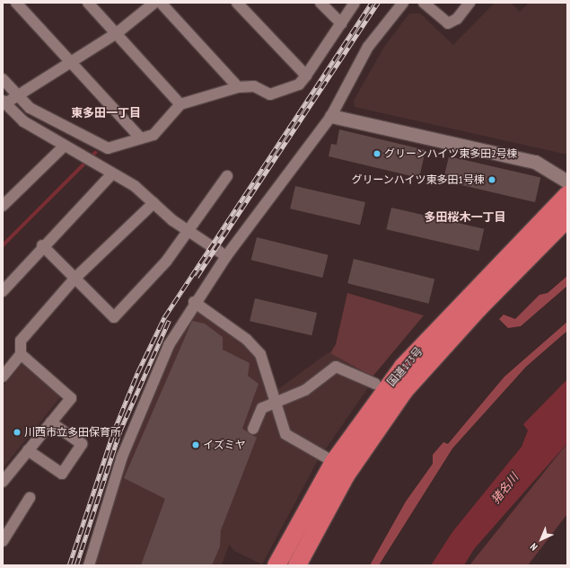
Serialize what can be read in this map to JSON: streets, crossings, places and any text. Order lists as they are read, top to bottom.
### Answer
{
  "streets": {
    "highway": ["国道173号"]
  },
  "districts": ["東多田一丁目", "多田桜木一丁目"],
  "water": ["猪名川"],
  "places": [
    "グリーンハイツ東多田2号棟",
    "グリーンハイツ東多田1号棟",
    "川西市立多田保育所",
    "イズミヤ"
  ],
  "north": "bottom left"
}
